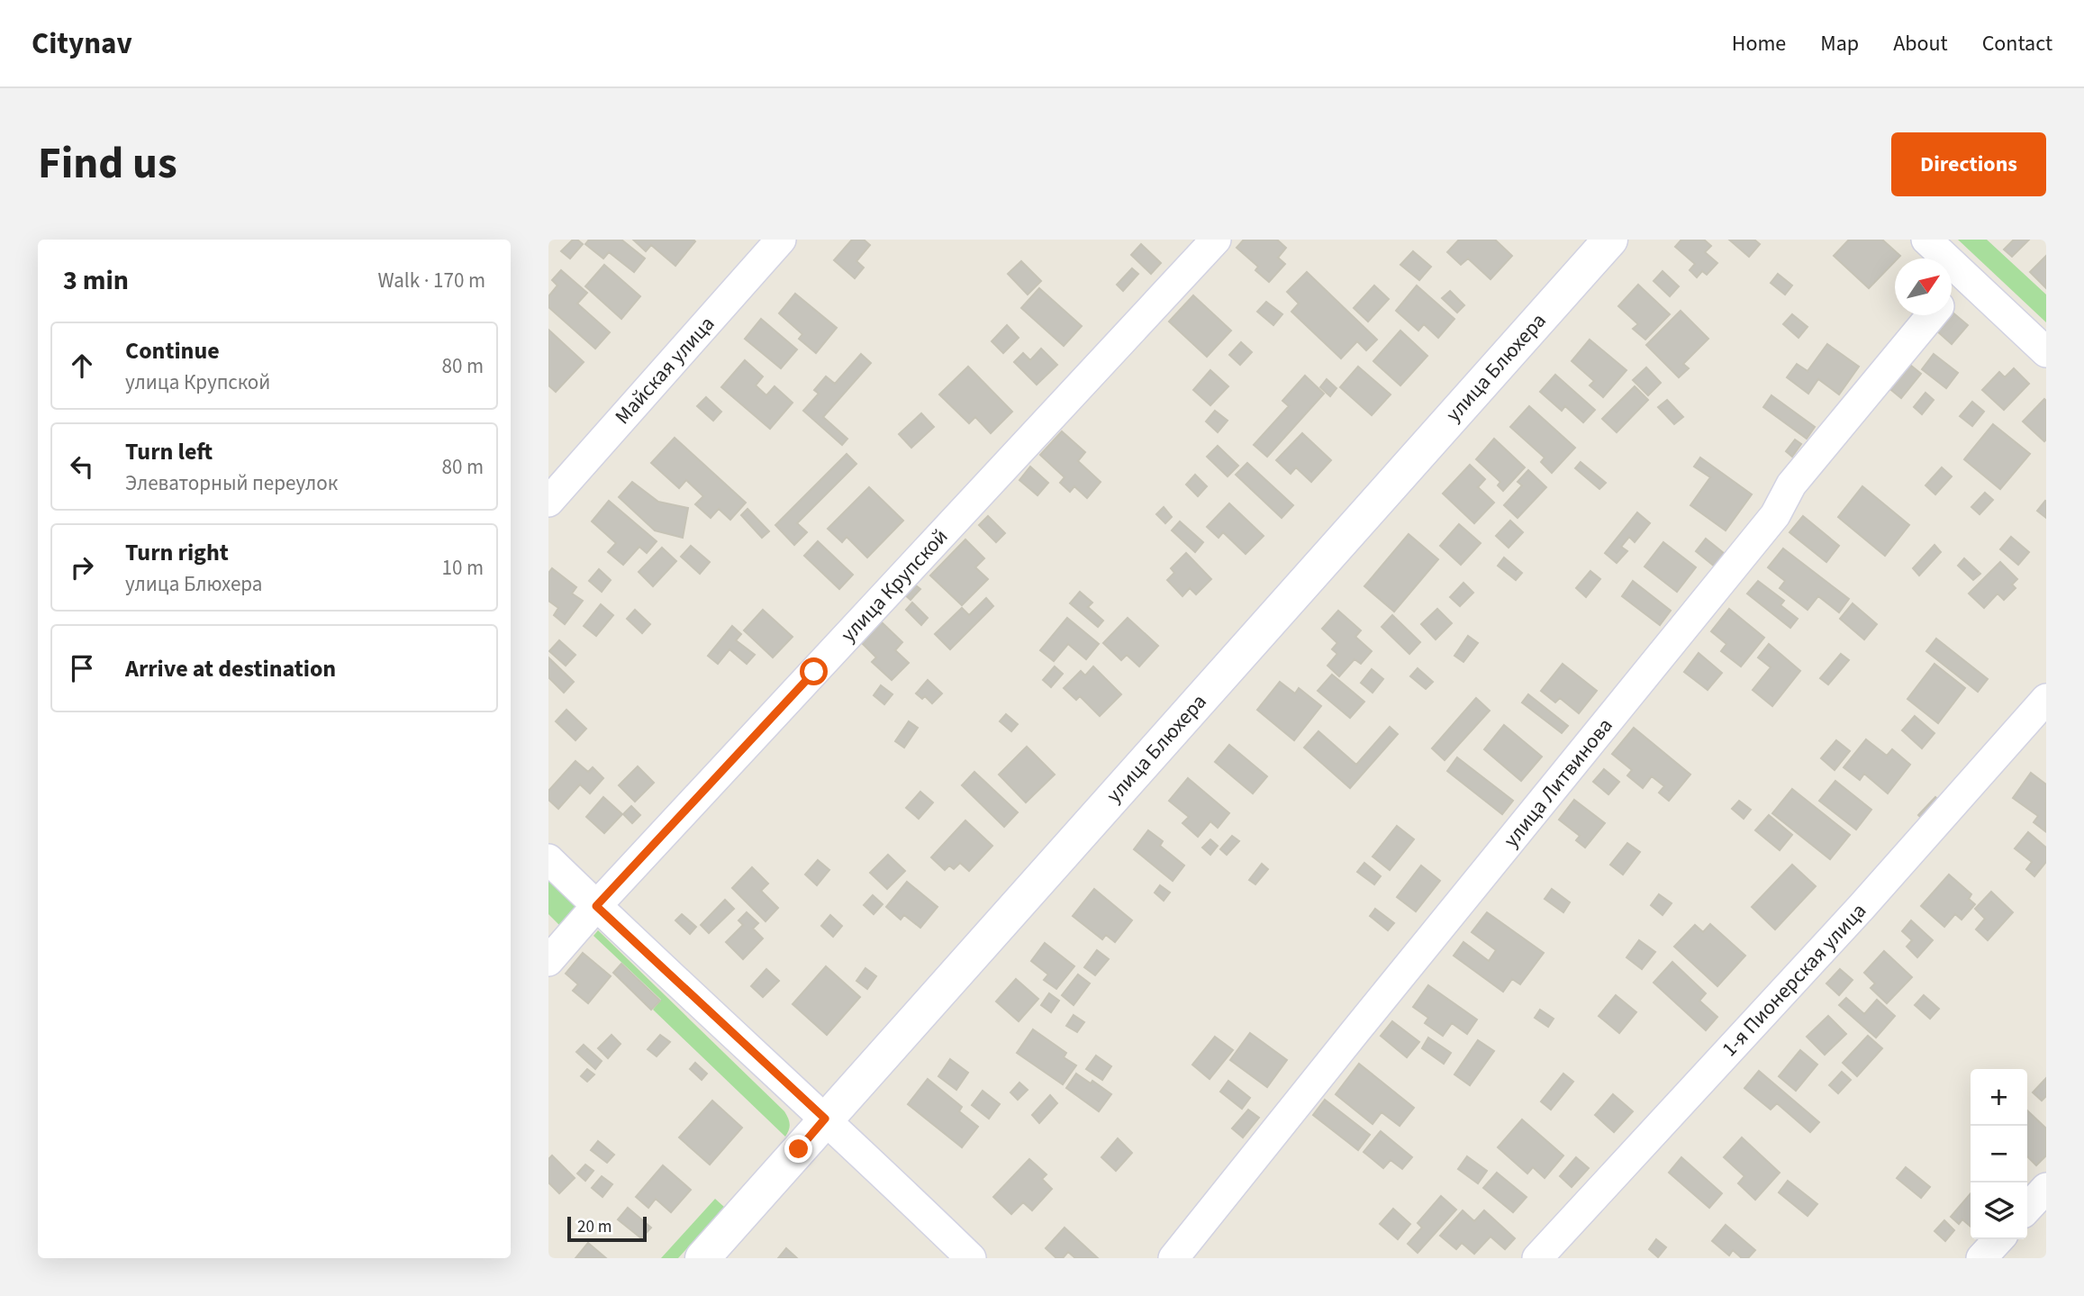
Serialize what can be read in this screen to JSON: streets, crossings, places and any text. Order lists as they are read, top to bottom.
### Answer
{
  "streets": {
    "street": [
      "улица Блюхера",
      "Майская улица",
      "улица Крупской",
      "улица Литвинова",
      "1-я Пионерская улица"
    ]
  },
  "scale_bar": "20 m",
  "north": "top right",
  "page": {
    "header": "Citynav",
    "nav": [
      "Home",
      "Map",
      "About",
      "Contact"
    ],
    "title": "Find us",
    "buttons": "Directions",
    "heading": ["3 min", "Walk · 170 m"],
    "list": [
      ["Continue", "улица Крупской", "80 m"],
      ["Turn left", "Элеваторный переулок", "80 m"],
      ["Turn right", "улица Блюхера", "10 m"],
      "Arrive at destination"
    ],
    "map_buttons": ["+", "−"],
    "scale": "20 m"
  }
}
